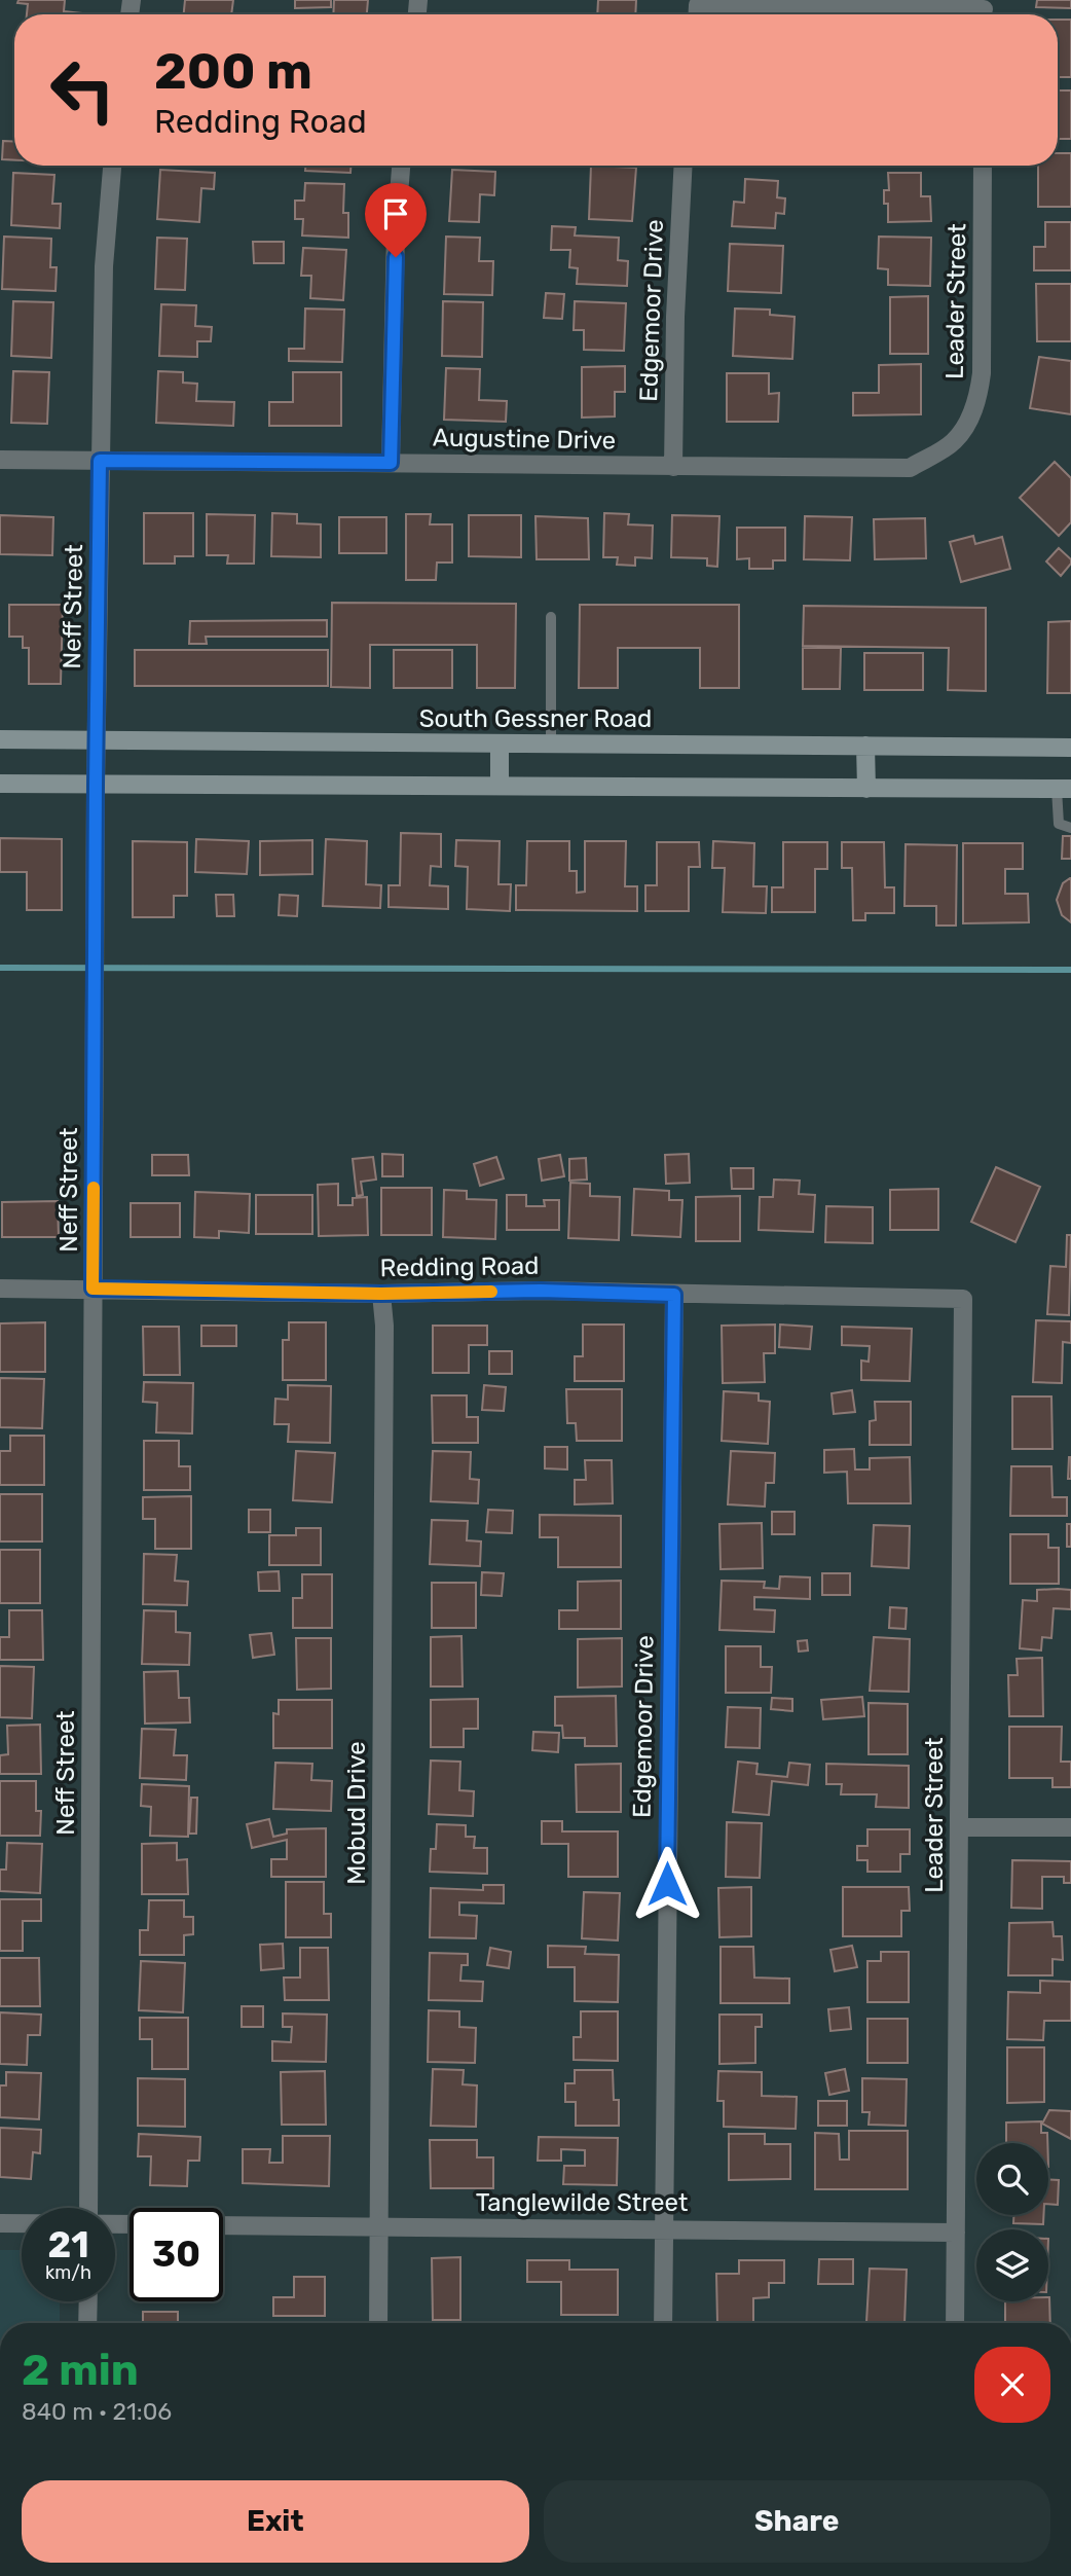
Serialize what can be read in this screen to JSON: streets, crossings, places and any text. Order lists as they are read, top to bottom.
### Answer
{
  "streets": {
    "main road": ["South Gessner Road"],
    "street": [
      "Leader Street",
      "Edgemoor Drive",
      "Augustine Drive",
      "Neff Street",
      "Redding Road",
      "Mobud Drive",
      "Tanglewilde Street"
    ]
  },
  "crossings": [
    ["Leader Street", "Augustine Drive"],
    ["Leader Street", "Redding Road"],
    ["Leader Street", "Tanglewilde Street"],
    ["Edgemoor Drive", "Augustine Drive"],
    ["Edgemoor Drive", "Redding Road"],
    ["Edgemoor Drive", "Tanglewilde Street"],
    ["Augustine Drive", "Neff Street"],
    ["Neff Street", "South Gessner Road"],
    ["Neff Street", "Redding Road"],
    ["Redding Road", "Mobud Drive"],
    ["Mobud Drive", "Tanglewilde Street"]
  ],
  "page": {
    "turn": ["200 m", "Redding Road"],
    "speed": "21 km/h",
    "limit": "30",
    "heading": ["2 min", "840 m · 21:06"],
    "buttons": ["Exit", "Share"]
  }
}
